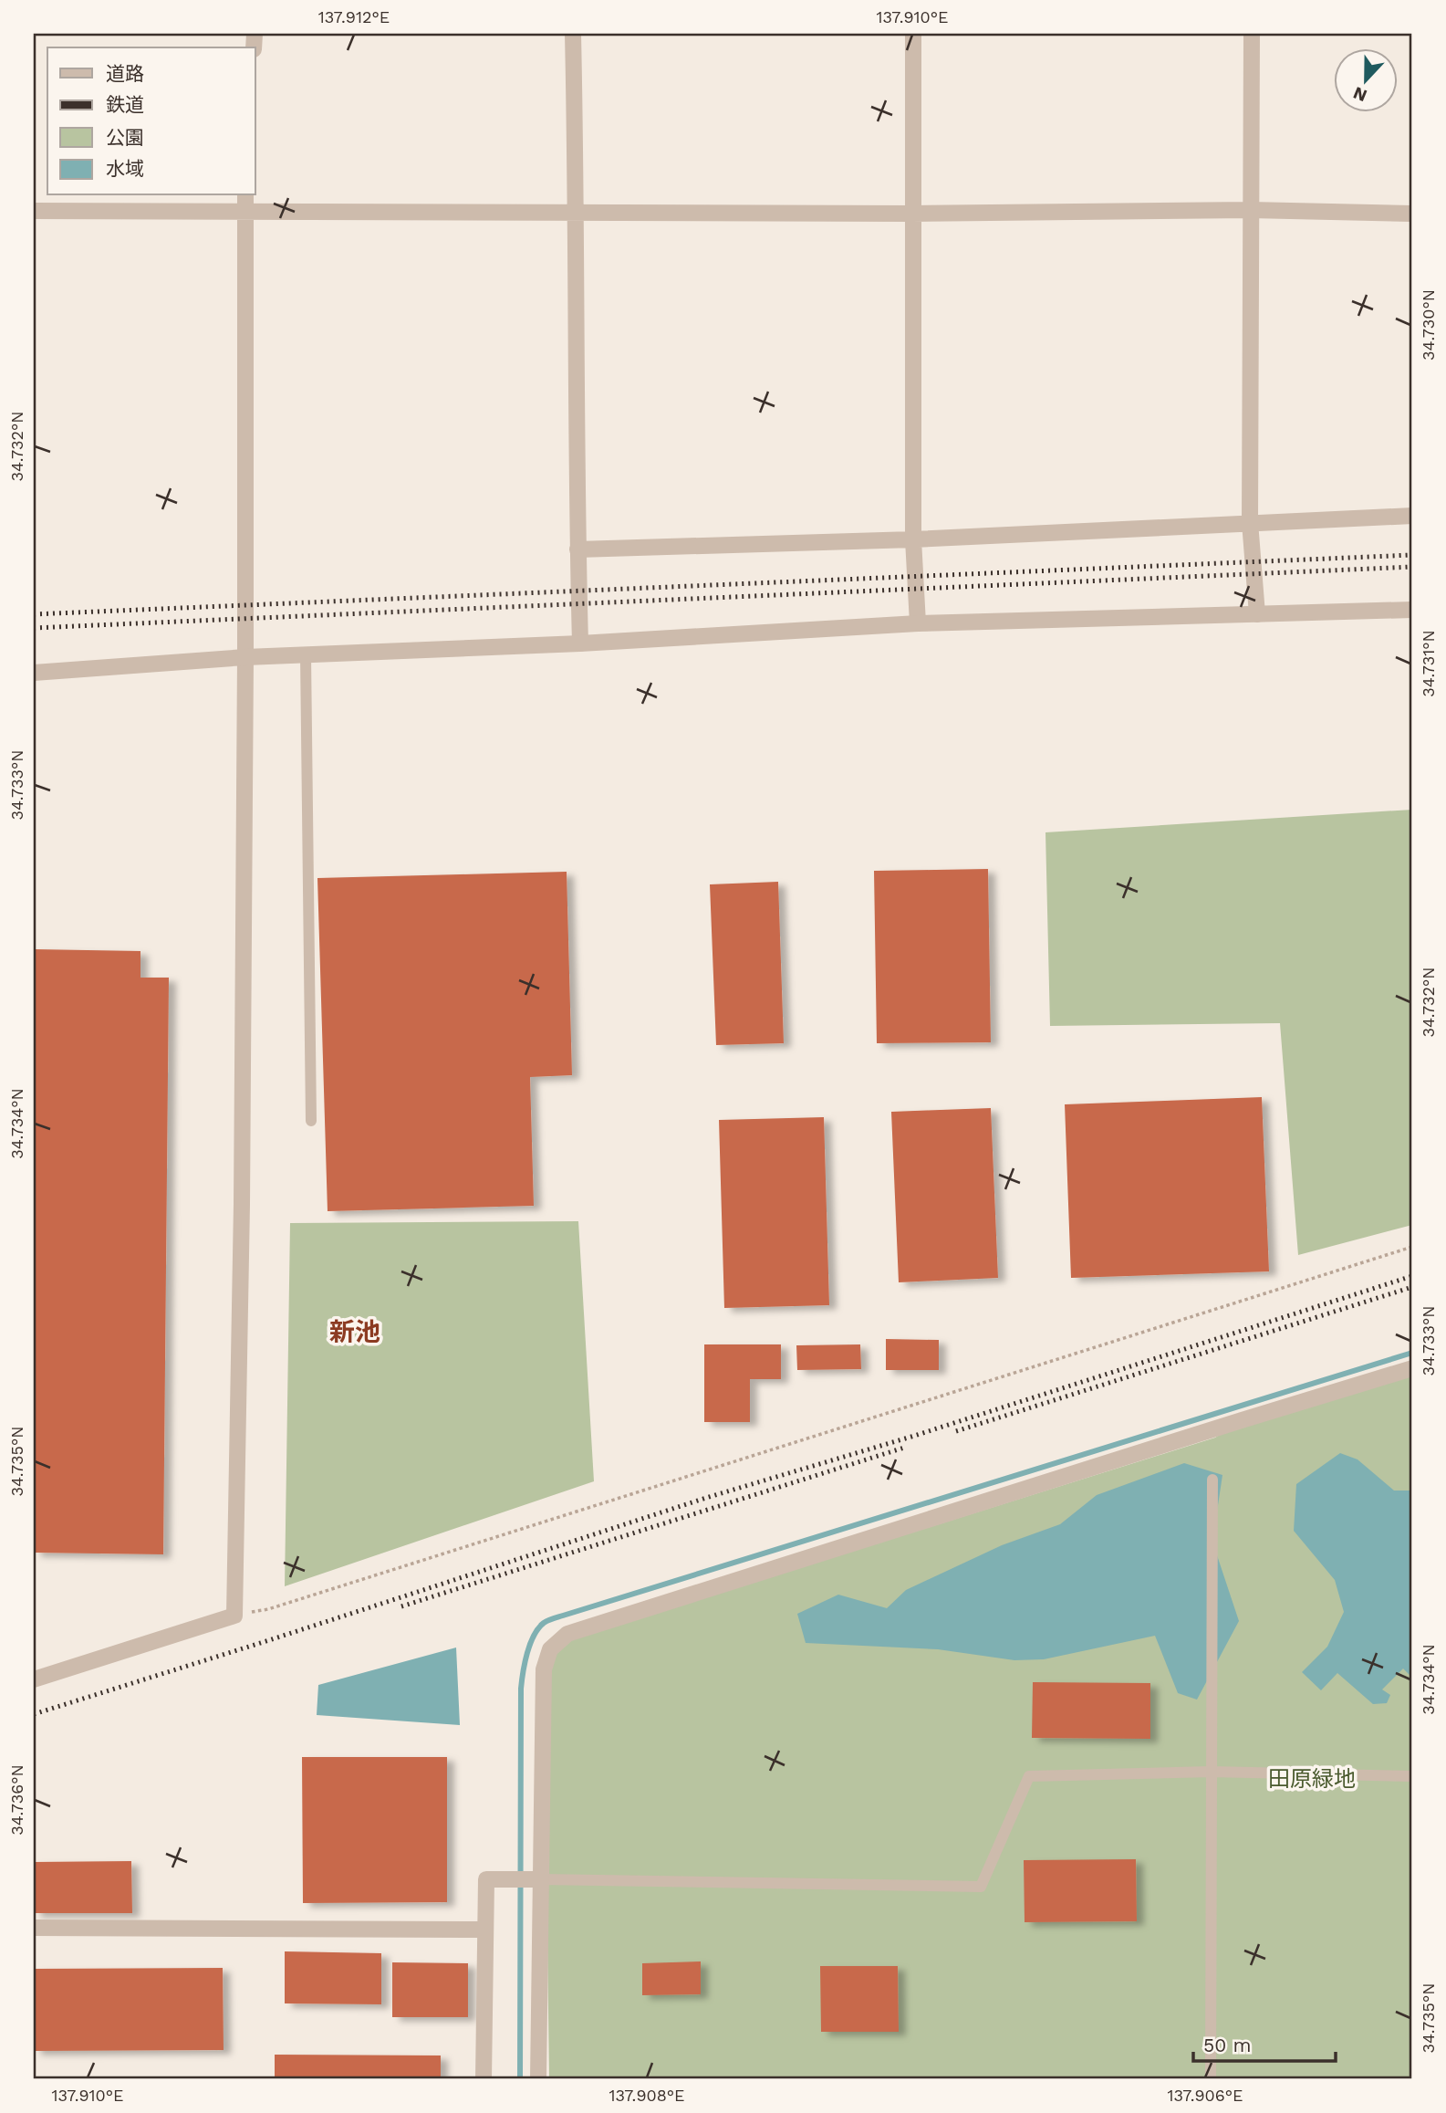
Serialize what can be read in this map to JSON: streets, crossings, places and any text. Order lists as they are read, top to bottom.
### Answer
{
  "districts": ["新池"],
  "parks": ["田原緑地"],
  "legend": [
    "道路",
    "鉄道",
    "公園",
    "水域"
  ],
  "scale_bar": "50 m",
  "north": "bottom",
  "coordinates": [
    "137.912°E",
    "137.910°E",
    "34.730°N",
    "34.732°N",
    "34.731°N",
    "34.733°N",
    "34.734°N",
    "34.735°N",
    "34.736°N",
    "137.908°E",
    "137.906°E"
  ]
}
